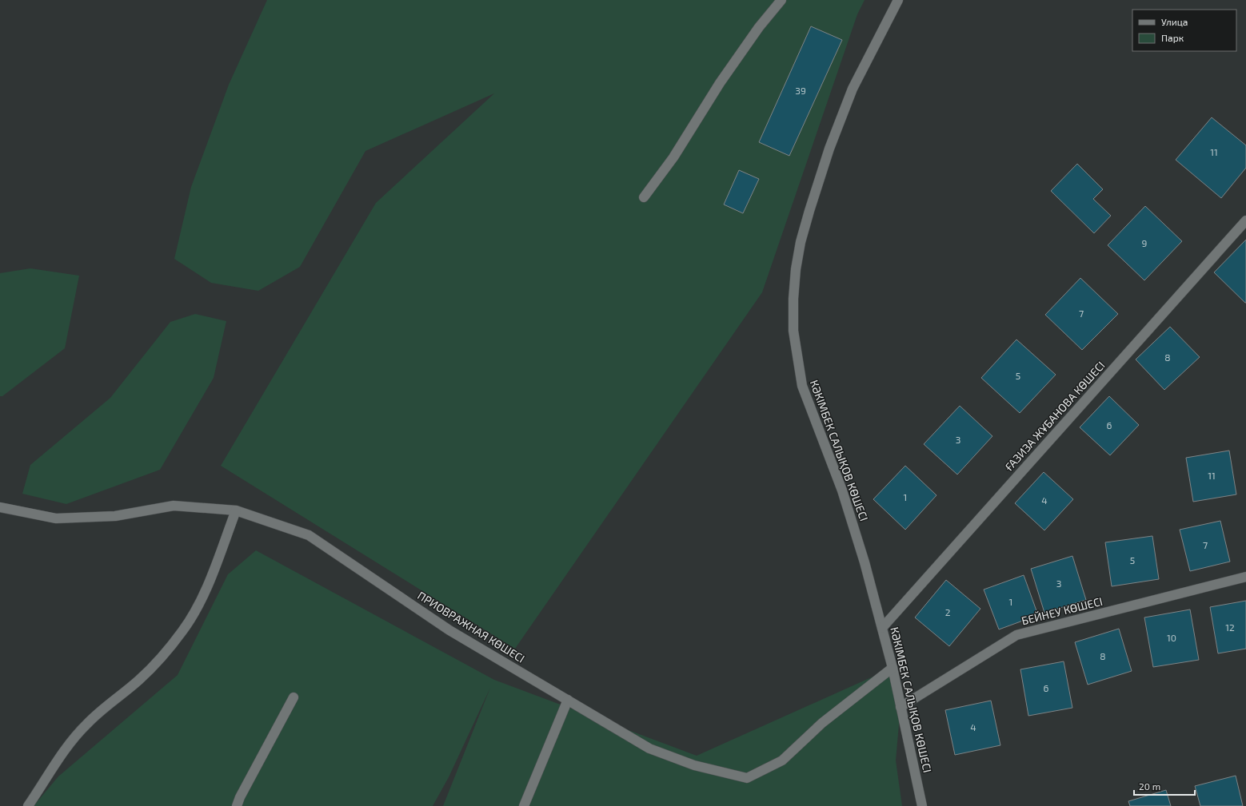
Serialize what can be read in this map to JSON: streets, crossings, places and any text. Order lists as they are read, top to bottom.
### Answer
{
  "streets": {
    "street": [
      "ҒАЗИЗА ЖҰБАНОВА КӨШЕСІ",
      "КӘКІМБЕК САЛЫҚОВ КӨШЕСІ",
      "БЕЙНЕУ КӨШЕСІ",
      "ПРИОВРАЖНАЯ КӨШЕСІ"
    ]
  },
  "crossings": [
    ["ҒАЗИЗА ЖҰБАНОВА КӨШЕСІ", "КӘКІМБЕК САЛЫҚОВ КӨШЕСІ"],
    ["КӘКІМБЕК САЛЫҚОВ КӨШЕСІ", "БЕЙНЕУ КӨШЕСІ"],
    ["КӘКІМБЕК САЛЫҚОВ КӨШЕСІ", "ПРИОВРАЖНАЯ КӨШЕСІ"]
  ],
  "house_numbers": [
    "39",
    "11",
    "9",
    "7",
    "8",
    "5",
    "6",
    "3",
    "11",
    "1",
    "4",
    "7",
    "5",
    "3",
    "1",
    "2",
    "12",
    "10",
    "8",
    "6",
    "4"
  ],
  "legend": ["Улица", "Парк"],
  "scale_bar": "20 m"
}
